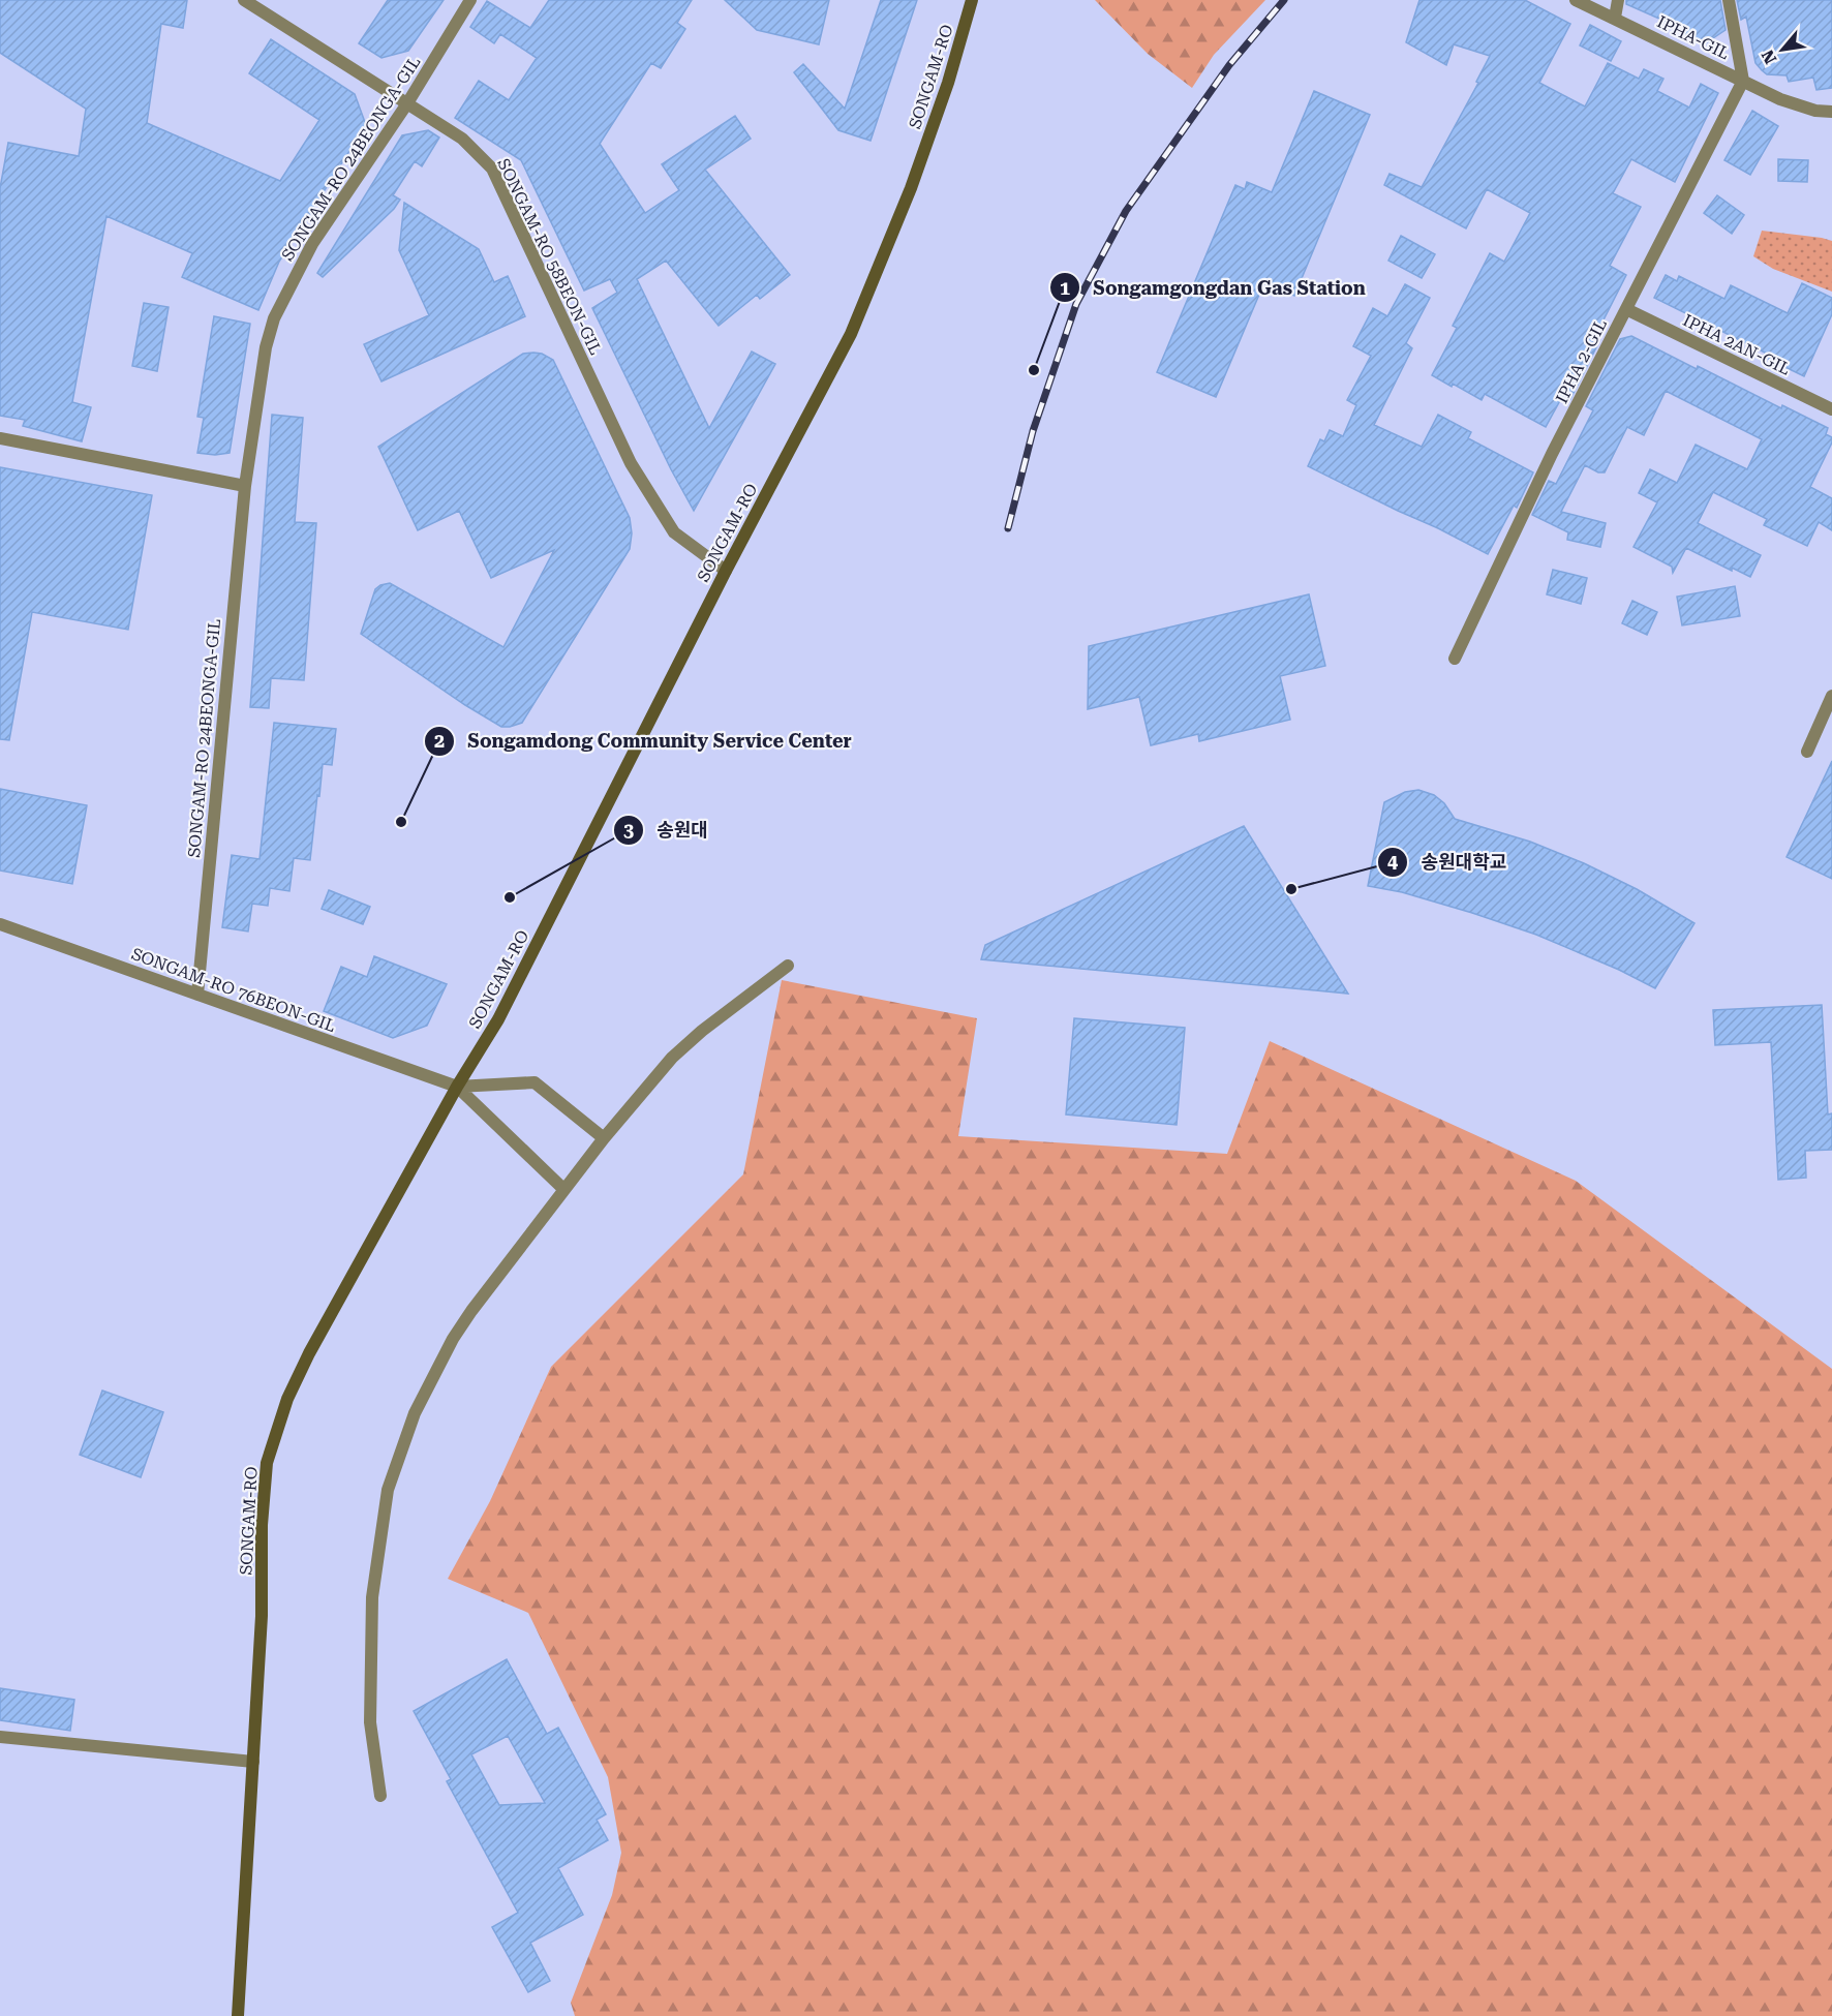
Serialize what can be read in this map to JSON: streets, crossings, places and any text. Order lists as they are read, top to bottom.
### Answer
{
  "streets": {
    "main road": ["SONGAM-RO"],
    "street": [
      "IPHA-GIL",
      "SONGAM-RO 24BEONGA-GIL",
      "SONGAM-RO 58BEON-GIL",
      "IPHA 2AN-GIL",
      "IPHA 2-GIL",
      "SONGAM-RO 76BEON-GIL"
    ]
  },
  "crossings": [
    ["IPHA-GIL", "IPHA 2-GIL"],
    ["SONGAM-RO", "SONGAM-RO 58BEON-GIL"],
    ["SONGAM-RO", "SONGAM-RO 76BEON-GIL"],
    ["SONGAM-RO 24BEONGA-GIL", "SONGAM-RO 58BEON-GIL"],
    ["SONGAM-RO 24BEONGA-GIL", "SONGAM-RO 76BEON-GIL"],
    ["IPHA 2AN-GIL", "IPHA 2-GIL"]
  ],
  "places": [
    "Songamgongdan Gas Station",
    "Songamdong Community Service Center",
    "송원대학교",
    "송원대"
  ],
  "north": "bottom left"
}
